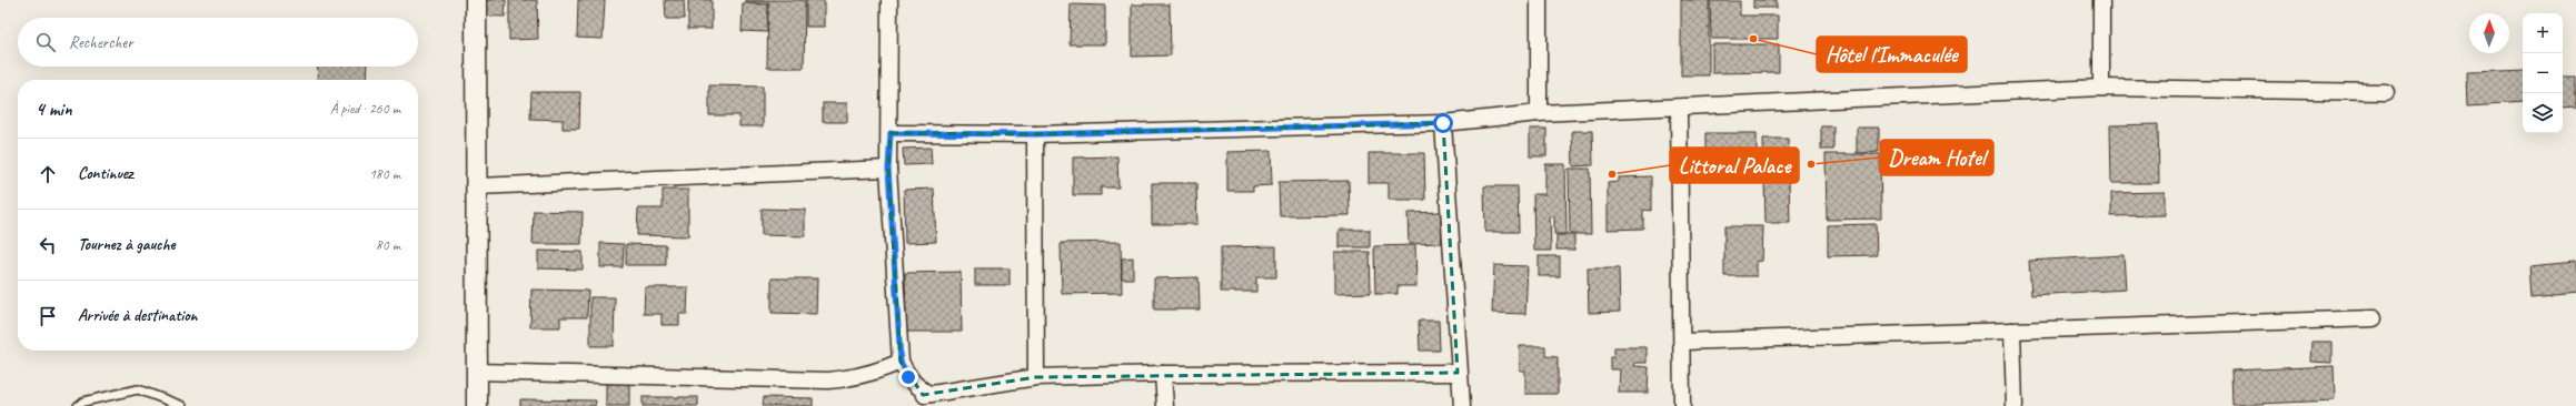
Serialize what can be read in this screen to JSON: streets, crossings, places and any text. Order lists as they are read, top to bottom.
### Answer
{
  "places": ["Hôtel l'Immaculée", "Dream Hotel", "Littoral Palace"],
  "north": "top",
  "page": {
    "map_buttons": ["+", "−"],
    "search": "Rechercher",
    "heading": ["4 min", "À pied · 260 m"],
    "list": [
      ["Continuez", "180 m"],
      ["Tournez à gauche", "80 m"],
      "Arrivée à destination"
    ]
  }
}
